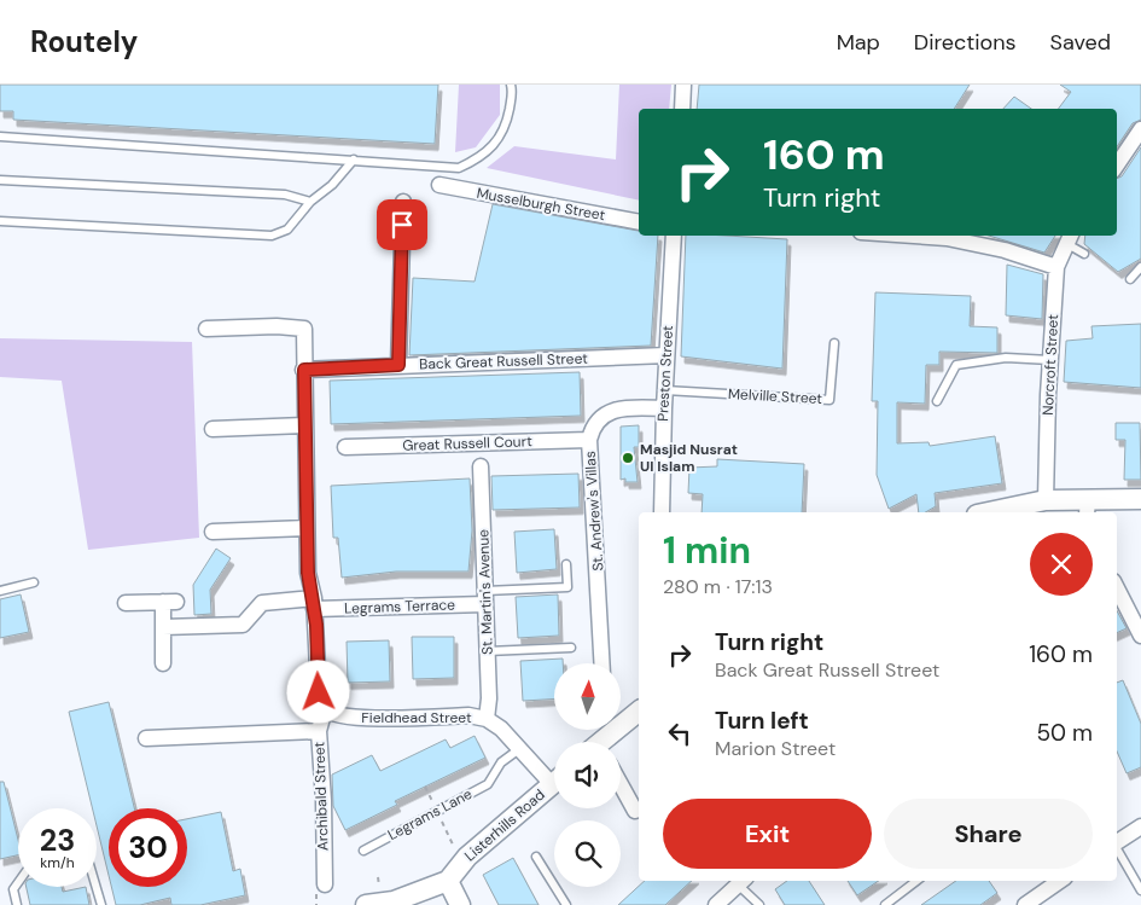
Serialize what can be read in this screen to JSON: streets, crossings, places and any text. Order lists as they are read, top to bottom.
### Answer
{
  "streets": {
    "street": [
      "Musselburgh Street",
      "Back Great Russell Street",
      "Norcroft Street",
      "Preston Street",
      "Great Russell Court",
      "St. Andrew's Villas",
      "St. Martin's Avenue",
      "Legrams Terrace",
      "Fieldhead Street",
      "Archibald Street",
      "Listerhills Road"
    ],
    "lane": ["Melville Street", "Legrams Lane"]
  },
  "crossings": [
    ["Back Great Russell Street", "Preston Street"],
    ["Preston Street", "Melville Street"],
    ["Preston Street", "St. Andrew's Villas"],
    ["Great Russell Court", "St. Andrew's Villas"],
    ["Great Russell Court", "St. Martin's Avenue"],
    ["St. Martin's Avenue", "Legrams Terrace"],
    ["St. Martin's Avenue", "Fieldhead Street"],
    ["Fieldhead Street", "Archibald Street"],
    ["Fieldhead Street", "Legrams Lane"]
  ],
  "places": ["Masjid Nusrat Ul Islam"],
  "north": "top",
  "page": {
    "header": "Routely",
    "nav": ["Map", "Directions", "Saved"],
    "turn": ["160 m", "Turn right"],
    "heading": ["1 min", "280 m · 17:13"],
    "list": [
      {
        "name": "Turn right",
        "note": "Back Great Russell Street",
        "value": "160 m"
      },
      {
        "name": "Turn left",
        "note": "Marion Street",
        "value": "50 m"
      }
    ],
    "buttons": ["Exit", "Share"],
    "speed": "23 km/h",
    "limit": "30"
  }
}
